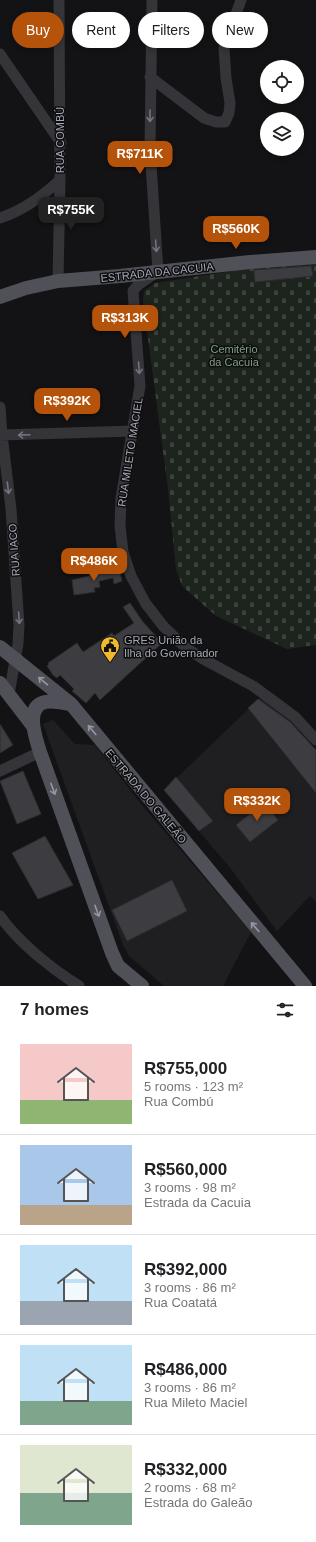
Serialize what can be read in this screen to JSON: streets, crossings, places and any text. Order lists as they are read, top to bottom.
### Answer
{
  "streets": {
    "main road": ["ESTRADA DA CACUIA", "ESTRADA DO GALEÃO"],
    "street": ["RUA COMBÚ", "RUA MILETO MACIEL", "RUA IACO"]
  },
  "crossings": [
    ["RUA COMBÚ", "ESTRADA DA CACUIA"]
  ],
  "one_way": ["RUA IACO"],
  "parks": ["Cemitério da Cacuia"],
  "places": {
    "public building": ["GRES União da Ilha do Governador"]
  },
  "page": {
    "chip": [
      "Buy",
      "Rent",
      "Filters",
      "New"
    ],
    "price": [
      "R$711K",
      "R$755K",
      "R$560K",
      "R$313K",
      "R$392K",
      "R$486K",
      "R$332K"
    ],
    "heading": "7 homes",
    "list": [
      {
        "name": "R$755,000",
        "note": "5 rooms · 123 m² · Rua Combú"
      },
      {
        "name": "R$560,000",
        "note": "3 rooms · 98 m² · Estrada da Cacuia"
      },
      {
        "name": "R$392,000",
        "note": "3 rooms · 86 m² · Rua Coatatá"
      },
      {
        "name": "R$486,000",
        "note": "3 rooms · 86 m² · Rua Mileto Maciel"
      },
      {
        "name": "R$332,000",
        "note": "2 rooms · 68 m² · Estrada do Galeão"
      }
    ]
  }
}
